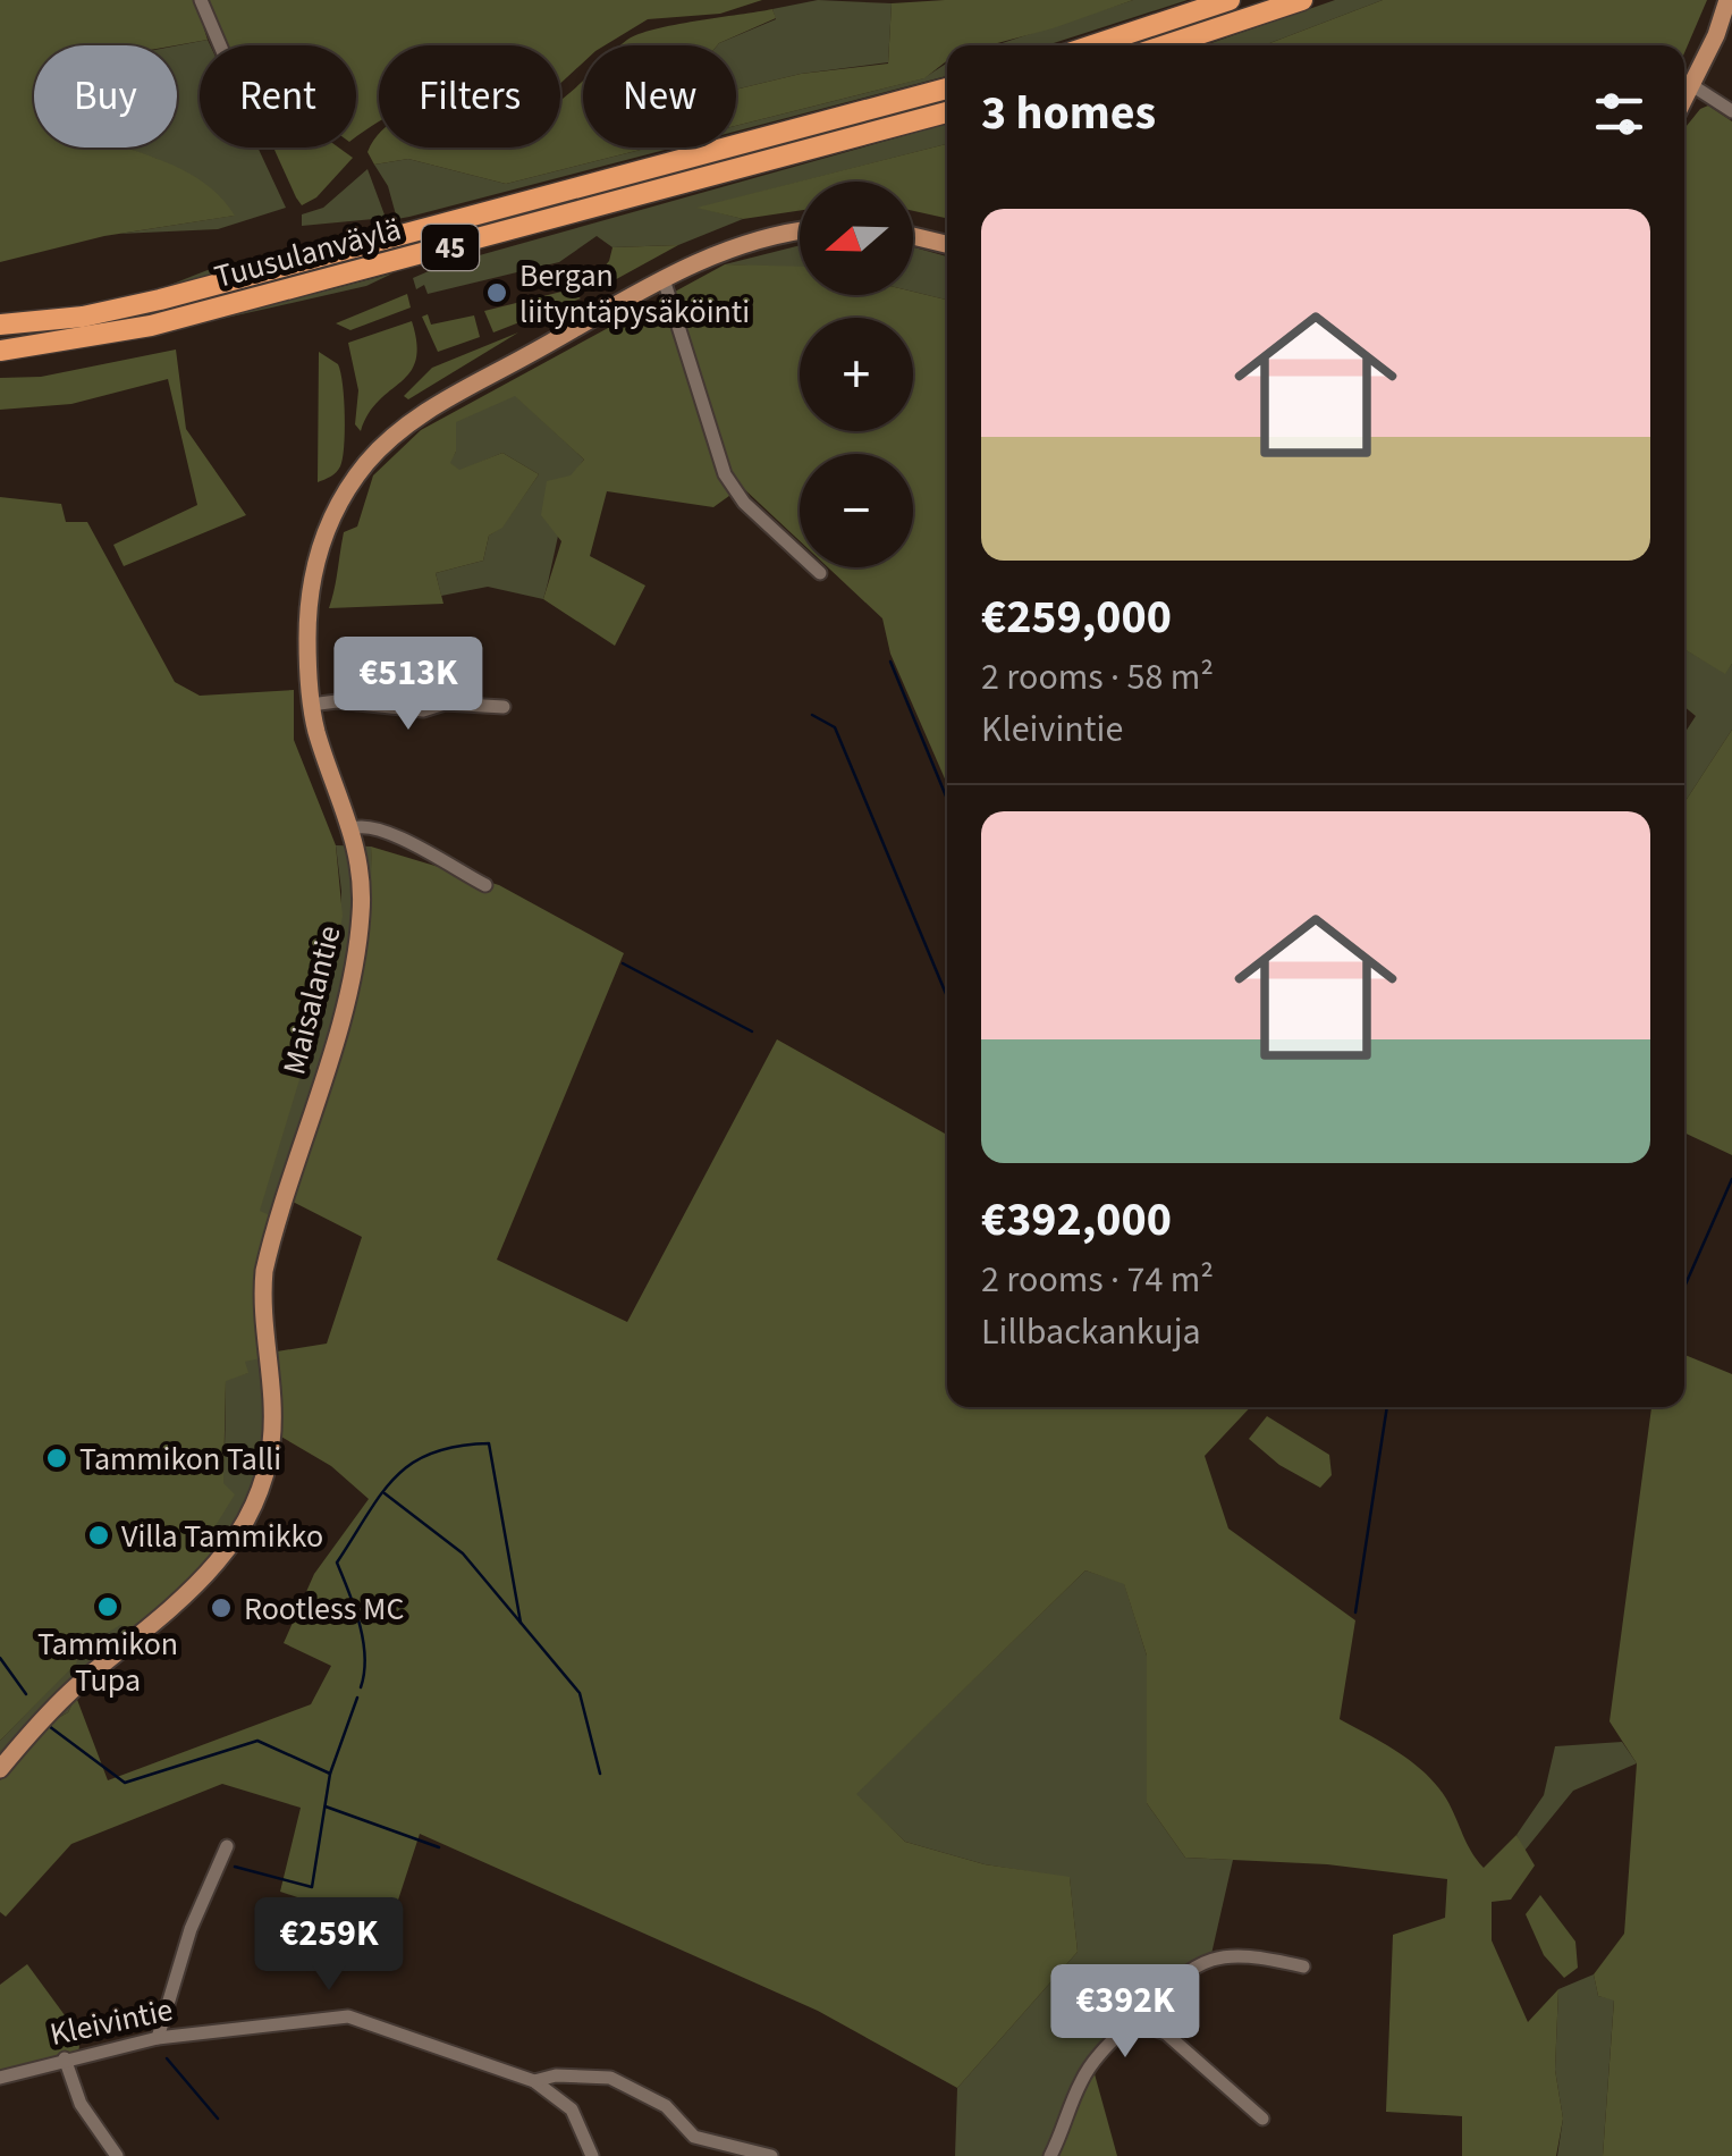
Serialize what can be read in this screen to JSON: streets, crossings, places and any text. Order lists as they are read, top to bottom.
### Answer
{
  "streets": {
    "highway": ["45", "Tuusulanväylä"],
    "main road": ["Maisalantie"],
    "street": ["Kleivintie"]
  },
  "places": [
    "Bergan liityntäpysäköinti",
    "Tammikon Talli",
    "Villa Tammikko",
    "Tammikon Tupa",
    "Rootless MC"
  ],
  "north": "left",
  "page": {
    "chip": [
      "Buy",
      "Rent",
      "Filters",
      "New"
    ],
    "heading": "3 homes",
    "map_buttons": ["+", "−"],
    "list": [
      {
        "name": "€259,000",
        "note": "2 rooms · 58 m² · Kleivintie"
      },
      {
        "name": "€392,000",
        "note": "2 rooms · 74 m² · Lillbackankuja"
      }
    ],
    "price": ["€513K", "€259K", "€392K"]
  }
}
